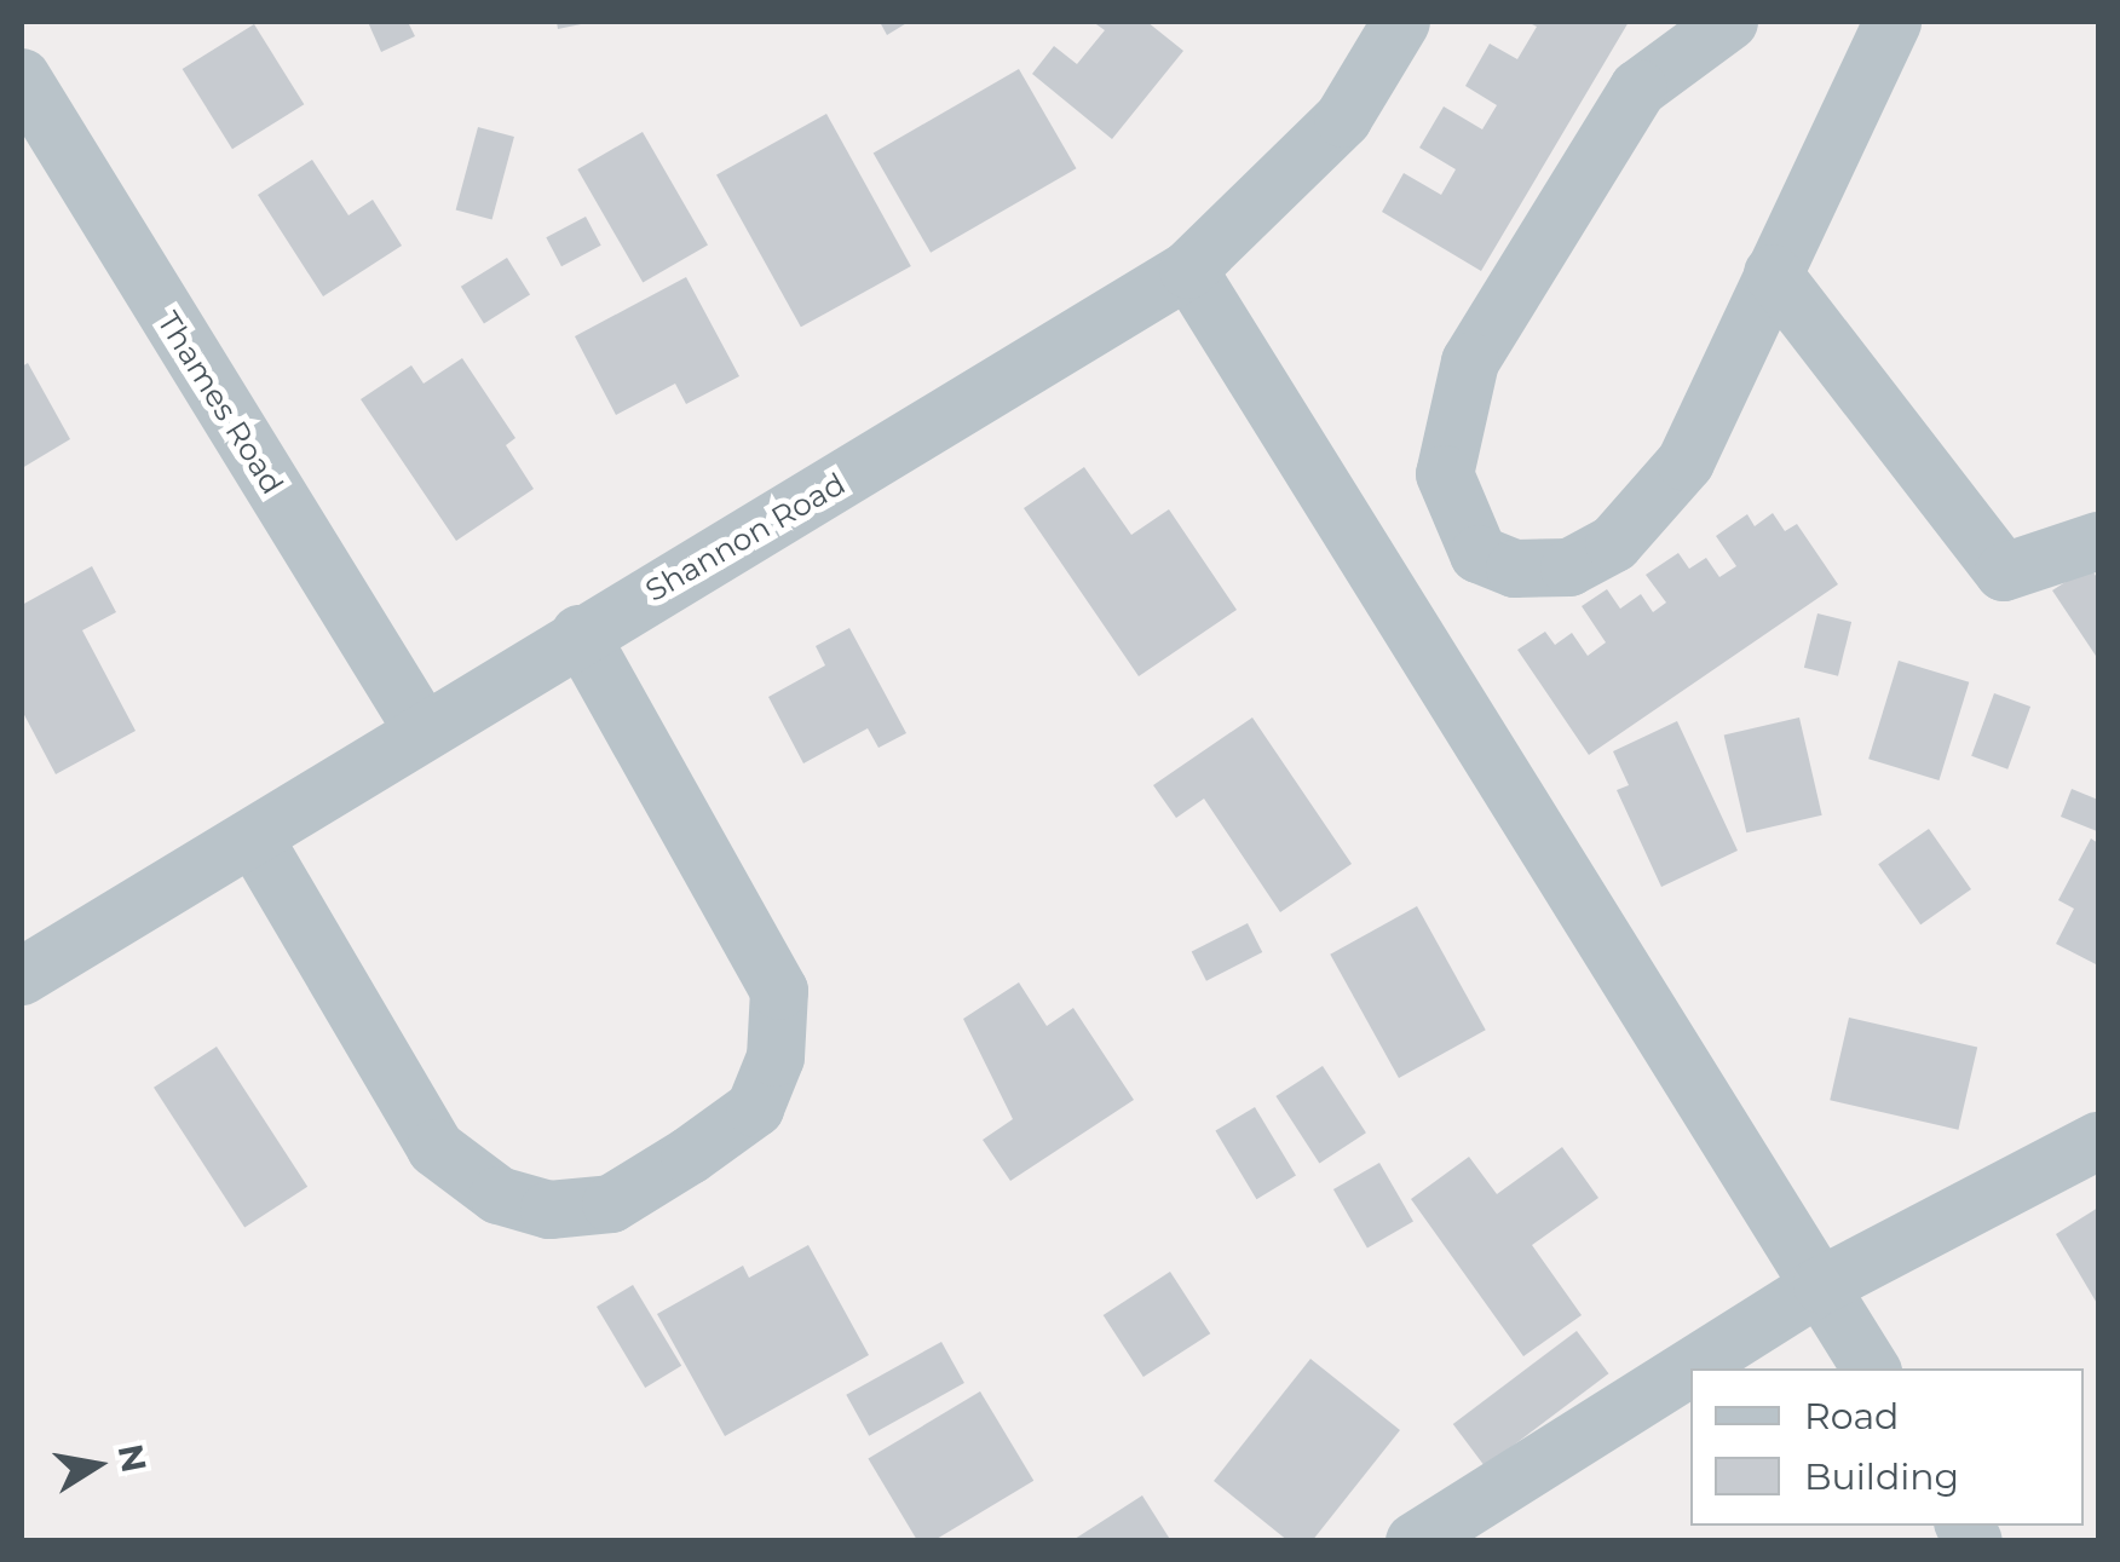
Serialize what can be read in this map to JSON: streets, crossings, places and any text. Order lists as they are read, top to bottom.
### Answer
{
  "streets": {
    "street": ["Thames Road", "Shannon Road"]
  },
  "crossings": [
    ["Thames Road", "Shannon Road"]
  ],
  "legend": ["Road", "Building"],
  "north": "right"
}
